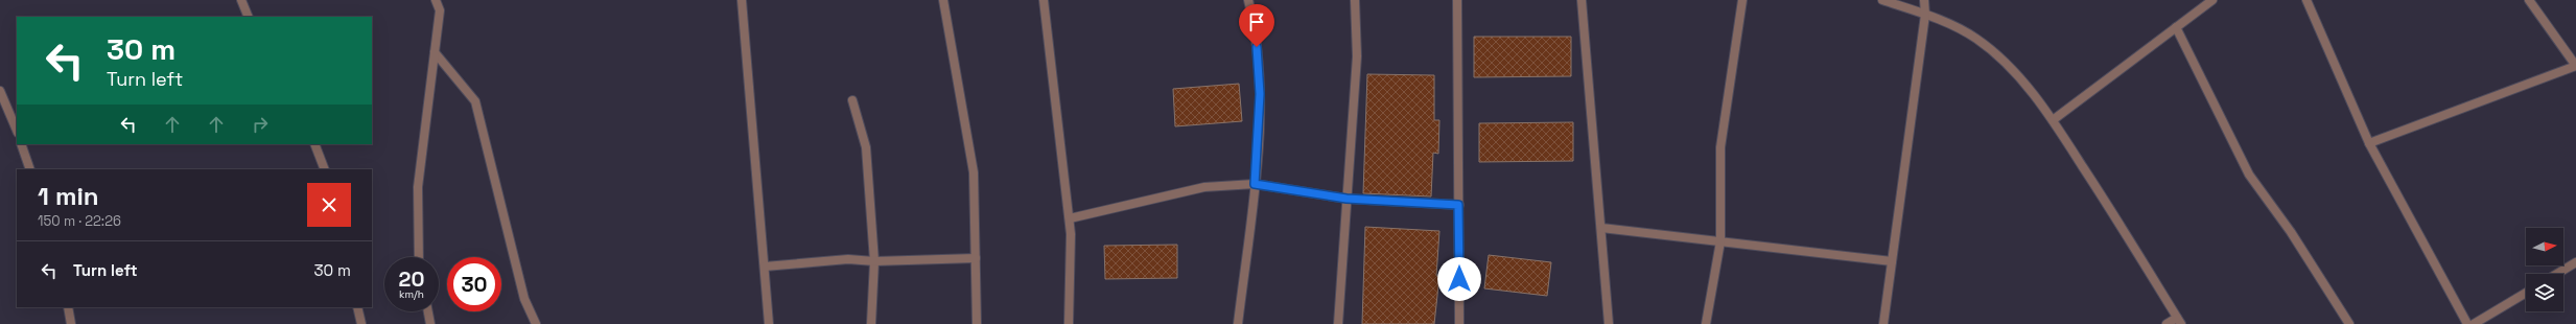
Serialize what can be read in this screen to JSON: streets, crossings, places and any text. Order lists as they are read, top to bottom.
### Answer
{
  "north": "right",
  "page": {
    "turn": ["30 m", "Turn left"],
    "heading": ["1 min", "150 m · 22:26"],
    "list": [
      {
        "name": "Turn left",
        "value": "30 m"
      }
    ],
    "speed": "20 km/h",
    "limit": "30"
  }
}
